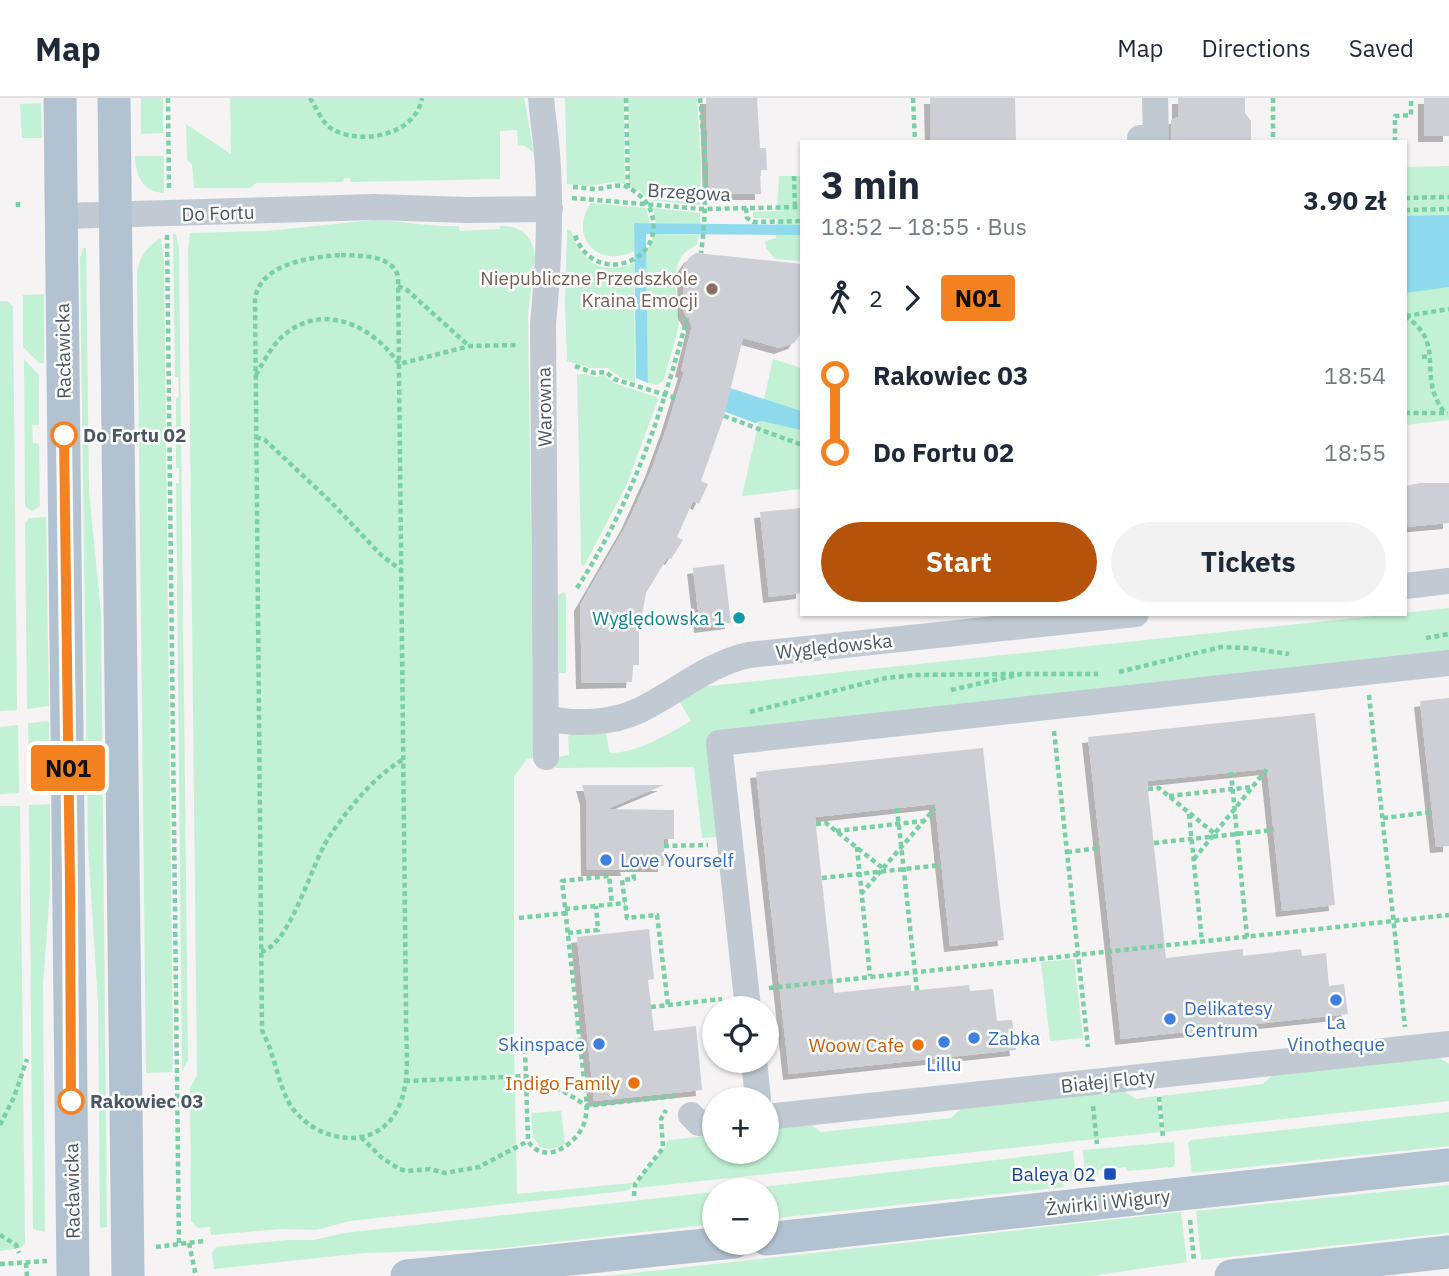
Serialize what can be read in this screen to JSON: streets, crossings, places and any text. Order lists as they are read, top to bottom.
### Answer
{
  "streets": {
    "main road": ["Racławicka", "Żwirki i Wigury"],
    "street": [
      "Do Fortu",
      "Warowna",
      "Wyględowska",
      "Białej Floty"
    ],
    "path": ["Brzegowa"]
  },
  "crossings": [
    ["Do Fortu", "Racławicka"],
    ["Do Fortu", "Warowna"],
    ["Warowna", "Wyględowska"]
  ],
  "places": {
    "other": [
      "Niepubliczne Przedszkole Kraina Emocji",
      "Do Fortu 02",
      "Wyględowska 1",
      "Love Yourself",
      "La Vinotheque",
      "Delikatesy Centrum",
      "Zabka",
      "Lillu",
      "Skinspace",
      "Woow Cafe",
      "Indigo Family",
      "Rakowiec 03"
    ],
    "transit": ["Baleya 02"]
  },
  "lines": ["bus line N01"],
  "page": {
    "header": "Map",
    "nav": ["Map", "Directions", "Saved"],
    "on_map": "N01",
    "heading": ["3 min", "18:52 – 18:55 · Bus", "3.90 zł"],
    "legs": ["2", "N01"],
    "list": [
      {
        "name": "Rakowiec 03",
        "value": "18:54"
      },
      {
        "name": "Do Fortu 02",
        "value": "18:55"
      }
    ],
    "buttons": ["Start", "Tickets"],
    "map_buttons": ["+", "−"]
  }
}
